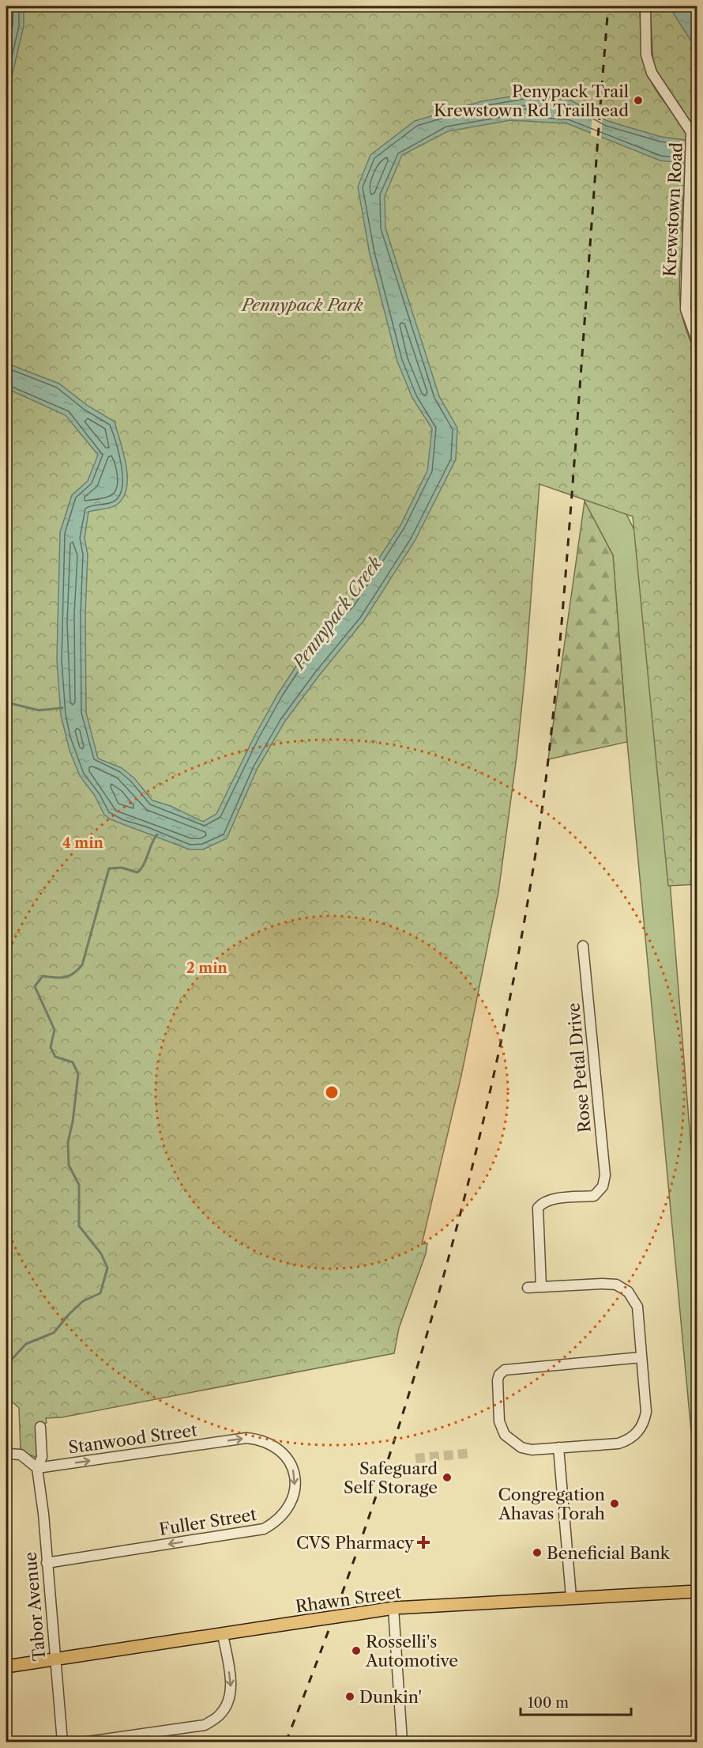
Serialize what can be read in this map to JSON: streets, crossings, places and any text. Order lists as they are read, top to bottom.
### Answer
{
  "streets": {
    "main road": ["Rhawn Street"],
    "street": [
      "Krewstown Road",
      "Rose Petal Drive",
      "Stanwood Street",
      "Fuller Street",
      "Tabor Avenue"
    ]
  },
  "crossings": [
    ["Stanwood Street", "Fuller Street"],
    ["Stanwood Street", "Tabor Avenue"],
    ["Fuller Street", "Tabor Avenue"],
    ["Rhawn Street", "Tabor Avenue"]
  ],
  "one_way": ["Stanwood Street"],
  "water": ["Pennypack Creek"],
  "parks": ["Pennypack Park"],
  "places": {
    "other": [
      "Penypack Trail Krewstown Rd Trailhead",
      "Safeguard Self Storage",
      "Congregation Ahavas Torah",
      "Beneficial Bank",
      "Rosselli's Automotive",
      "Dunkin'"
    ],
    "health": ["CVS Pharmacy"]
  },
  "scale_bar": "100 m",
  "rings": ["4 min", "2 min"]
}
